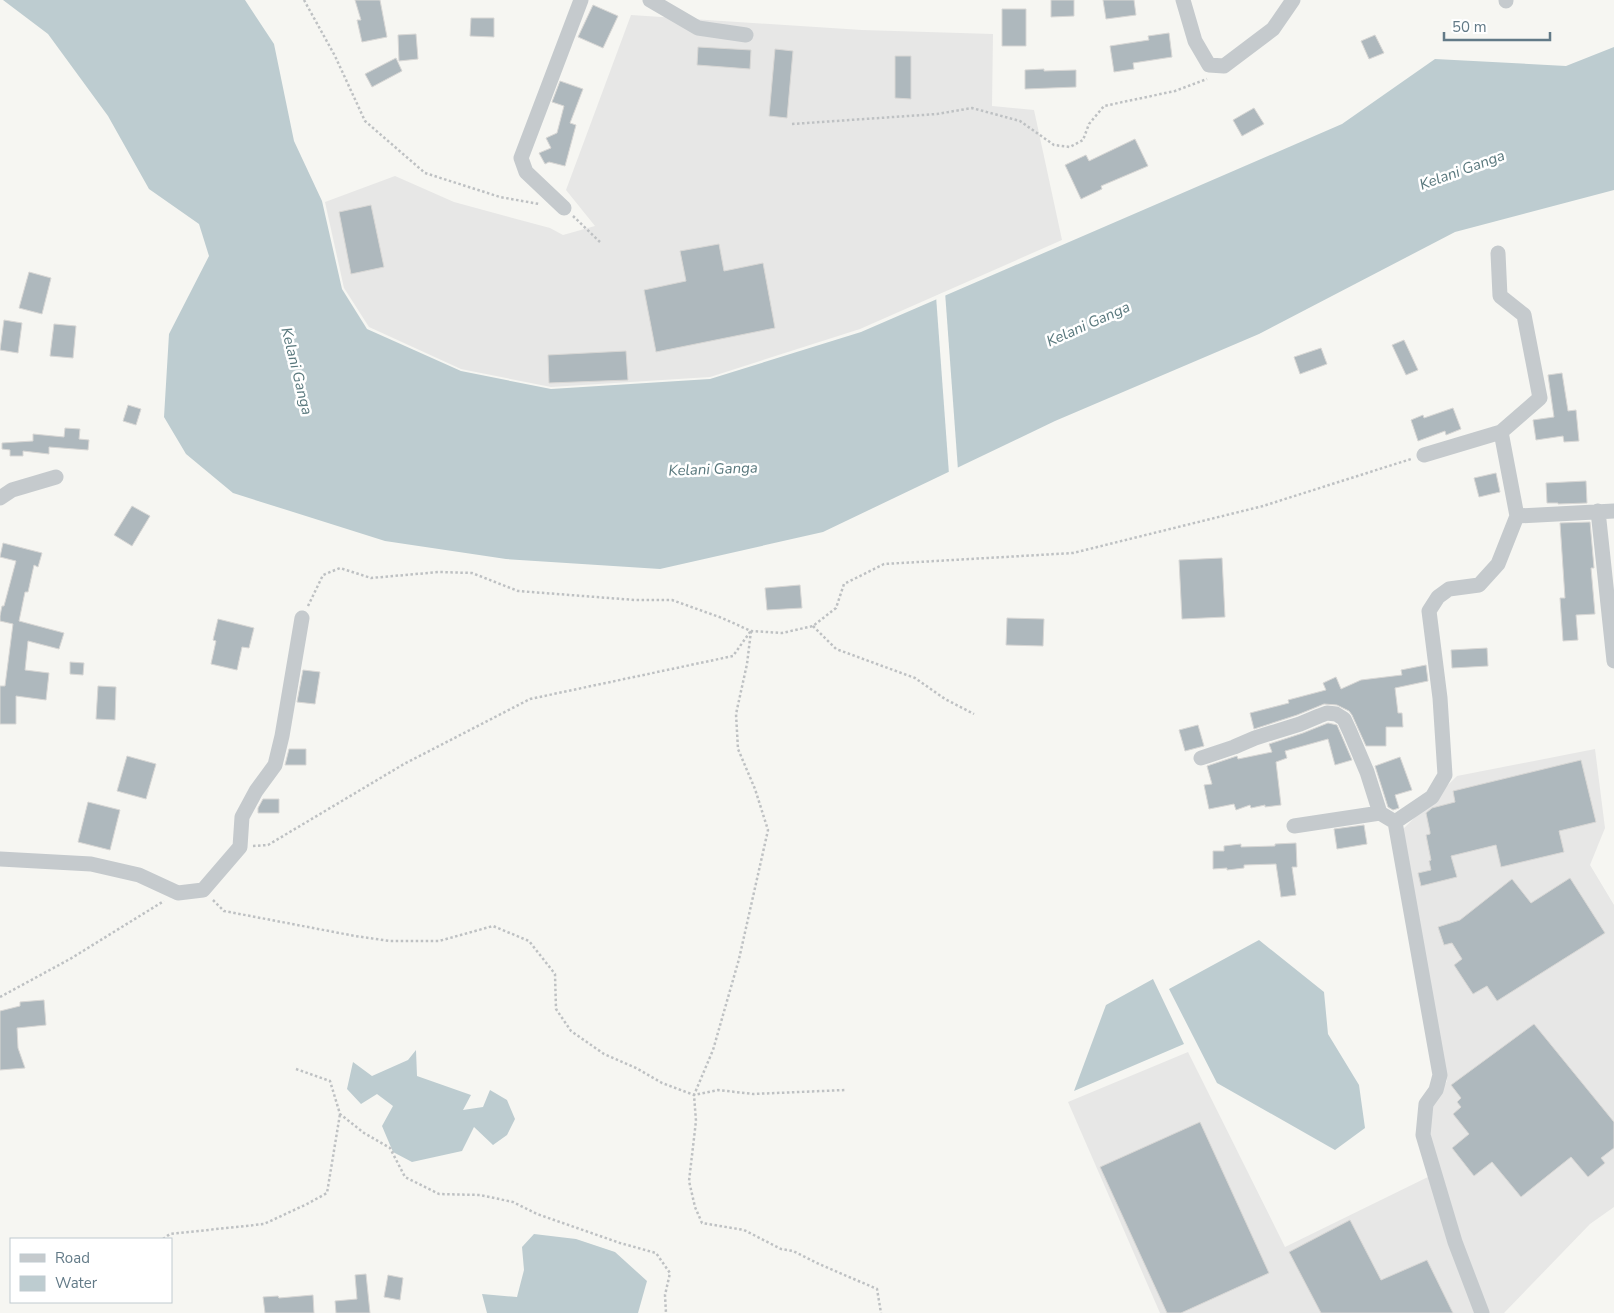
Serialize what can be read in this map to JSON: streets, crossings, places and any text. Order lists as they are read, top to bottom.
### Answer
{
  "water": ["Kelani Ganga"],
  "legend": ["Road", "Water"],
  "scale_bar": "50 m"
}
